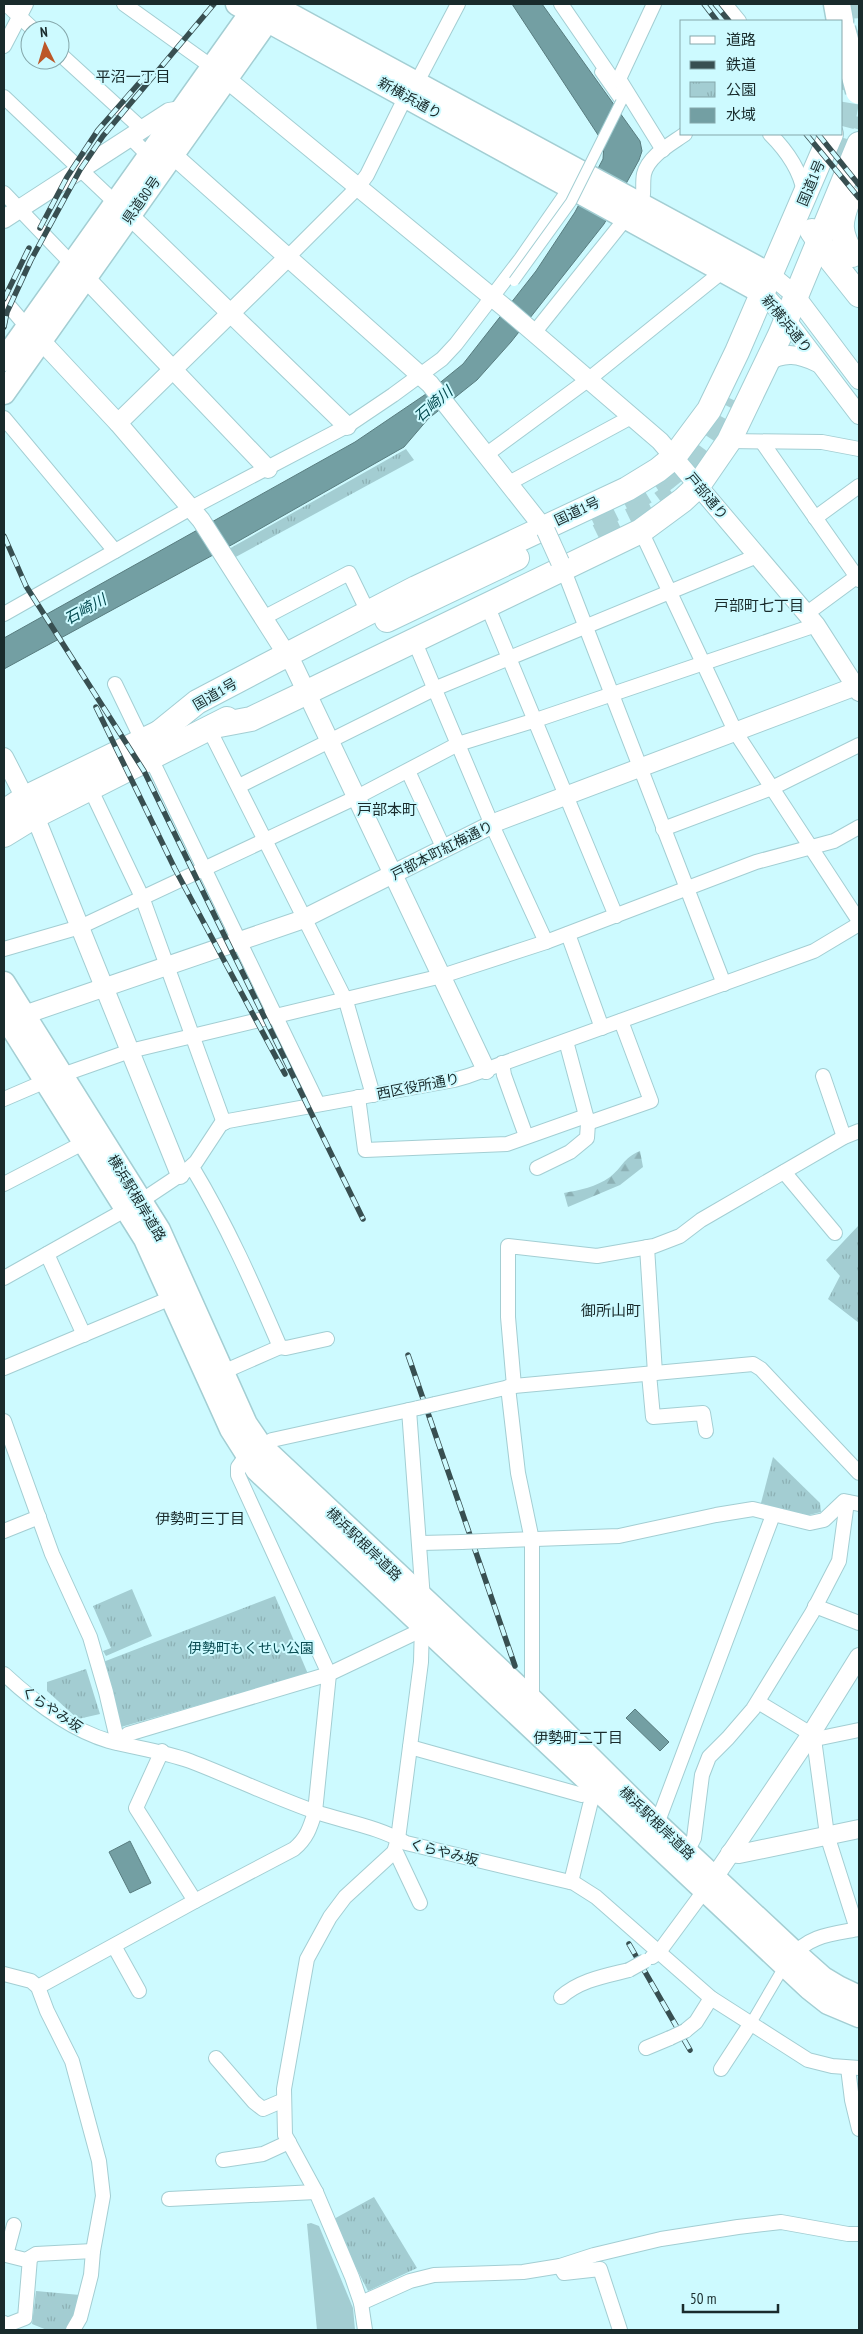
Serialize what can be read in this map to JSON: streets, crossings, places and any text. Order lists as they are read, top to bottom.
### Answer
{
  "streets": {
    "highway": ["国道1号"],
    "main road": ["新横浜通り", "県道80号", "横浜駅根岸道路"],
    "street": [
      "戸部通り",
      "戸部本町紅梅通り",
      "西区役所通り",
      "くらやみ坂"
    ]
  },
  "crossings": [
    ["新横浜通り", "国道1号"],
    ["新横浜通り", "県道80号"],
    ["国道1号", "戸部通り"],
    ["県道80号", "戸部通り"],
    ["戸部通り", "戸部本町紅梅通り"],
    ["戸部本町紅梅通り", "横浜駅根岸道路"]
  ],
  "districts": [
    "平沼一丁目",
    "戸部町七丁目",
    "戸部本町",
    "御所山町",
    "伊勢町三丁目",
    "伊勢町二丁目"
  ],
  "water": ["石崎川"],
  "parks": ["伊勢町もくせい公園"],
  "legend": [
    "道路",
    "鉄道",
    "公園",
    "水域"
  ],
  "scale_bar": "50 m",
  "north": "top"
}
